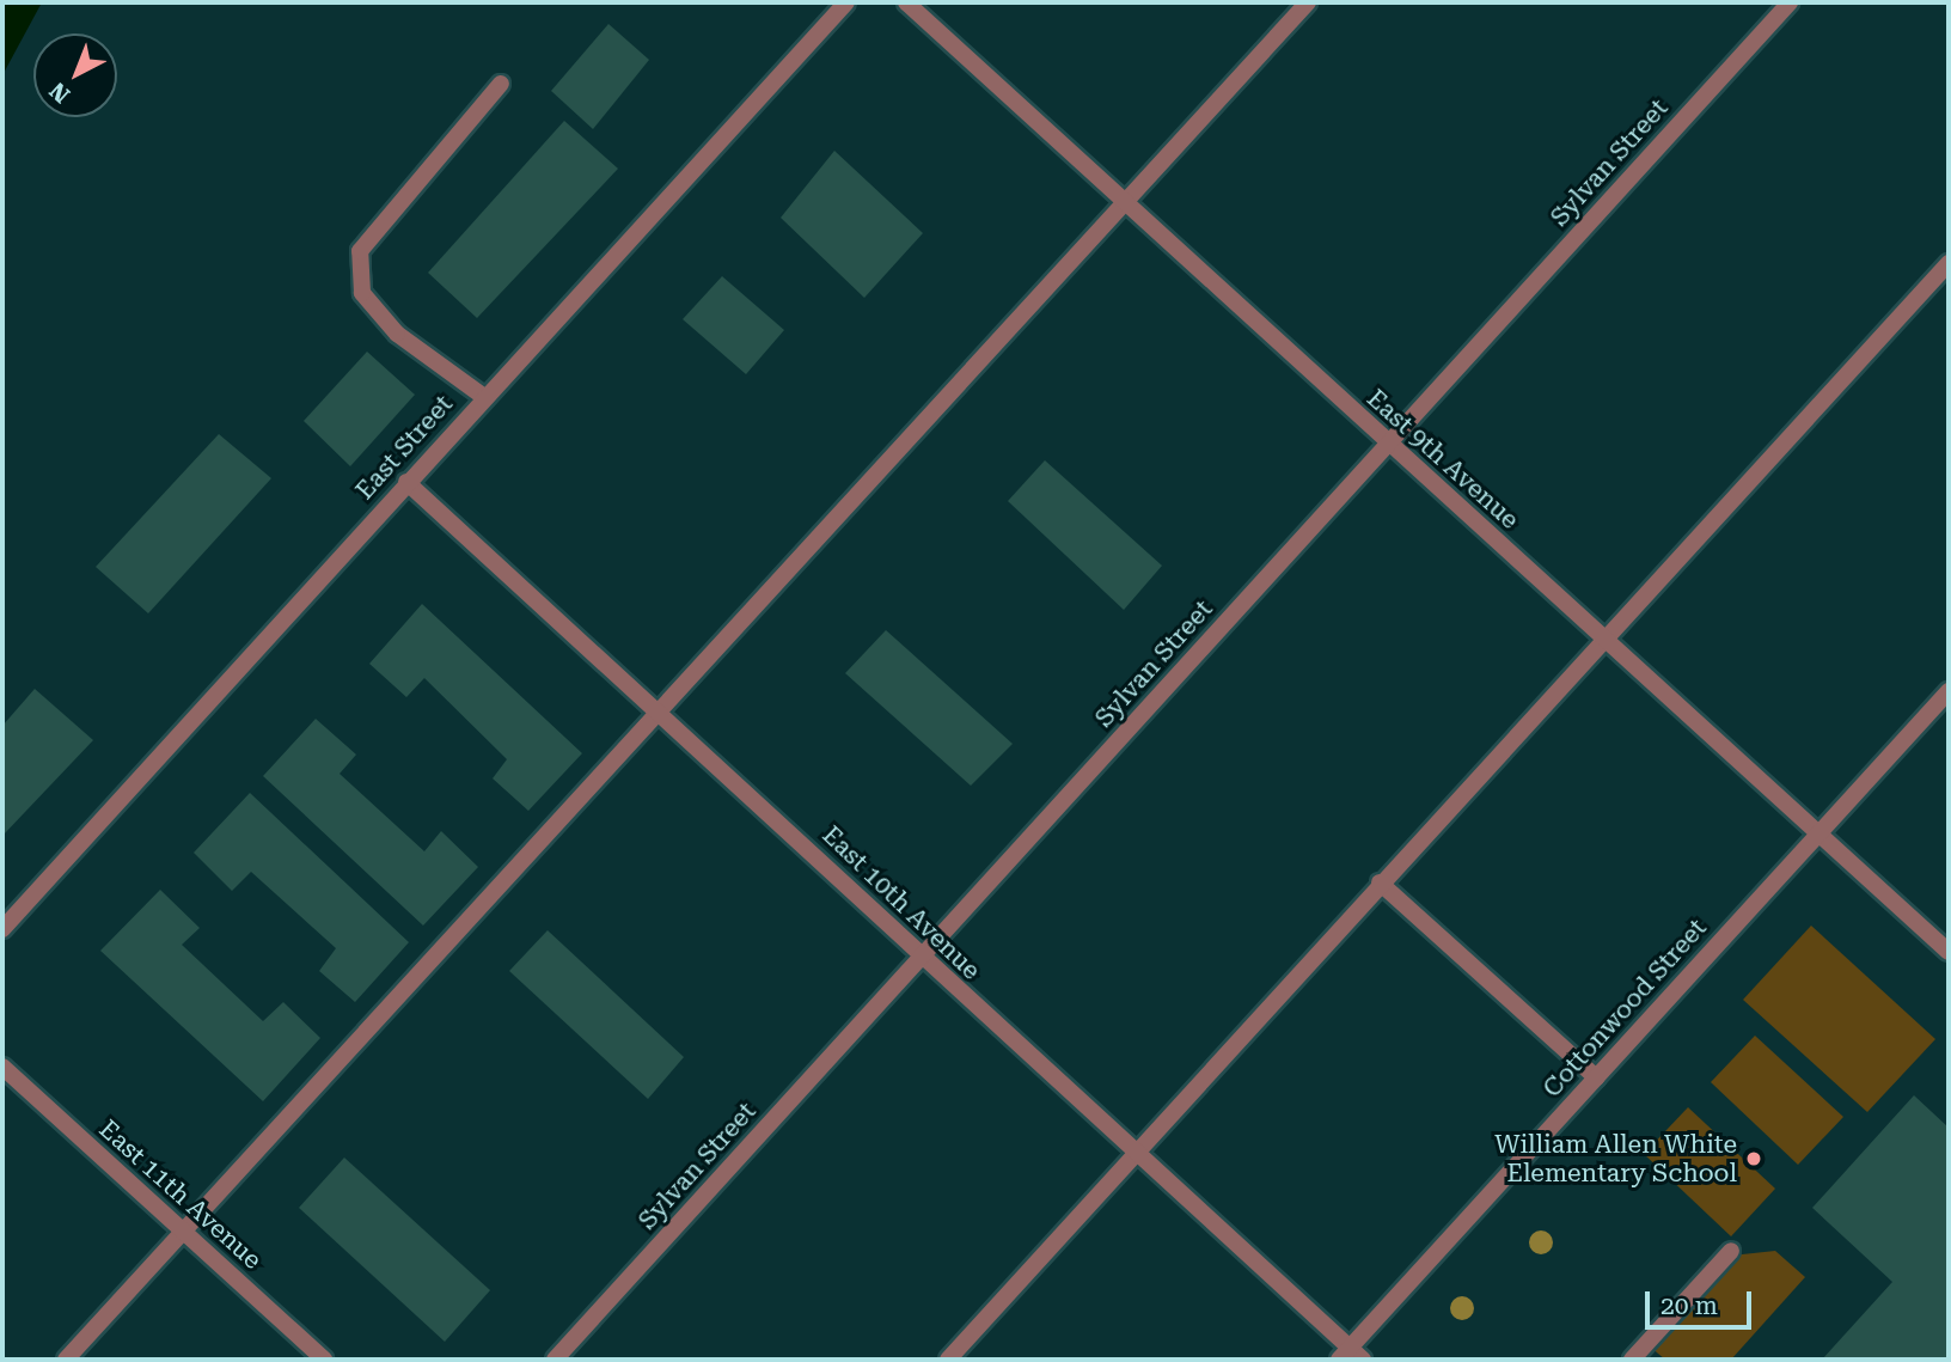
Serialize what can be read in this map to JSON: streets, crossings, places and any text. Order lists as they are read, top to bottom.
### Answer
{
  "streets": {
    "street": [
      "Sylvan Street",
      "East Street",
      "East 9th Avenue",
      "East 10th Avenue",
      "Cottonwood Street",
      "East 11th Avenue"
    ]
  },
  "crossings": [
    ["Sylvan Street", "East 9th Avenue"],
    ["Sylvan Street", "East 10th Avenue"],
    ["East Street", "East 10th Avenue"],
    ["East 9th Avenue", "Cottonwood Street"],
    ["East 10th Avenue", "Cottonwood Street"]
  ],
  "places": ["William Allen White Elementary School"],
  "scale_bar": "20 m",
  "north": "bottom left"
}
